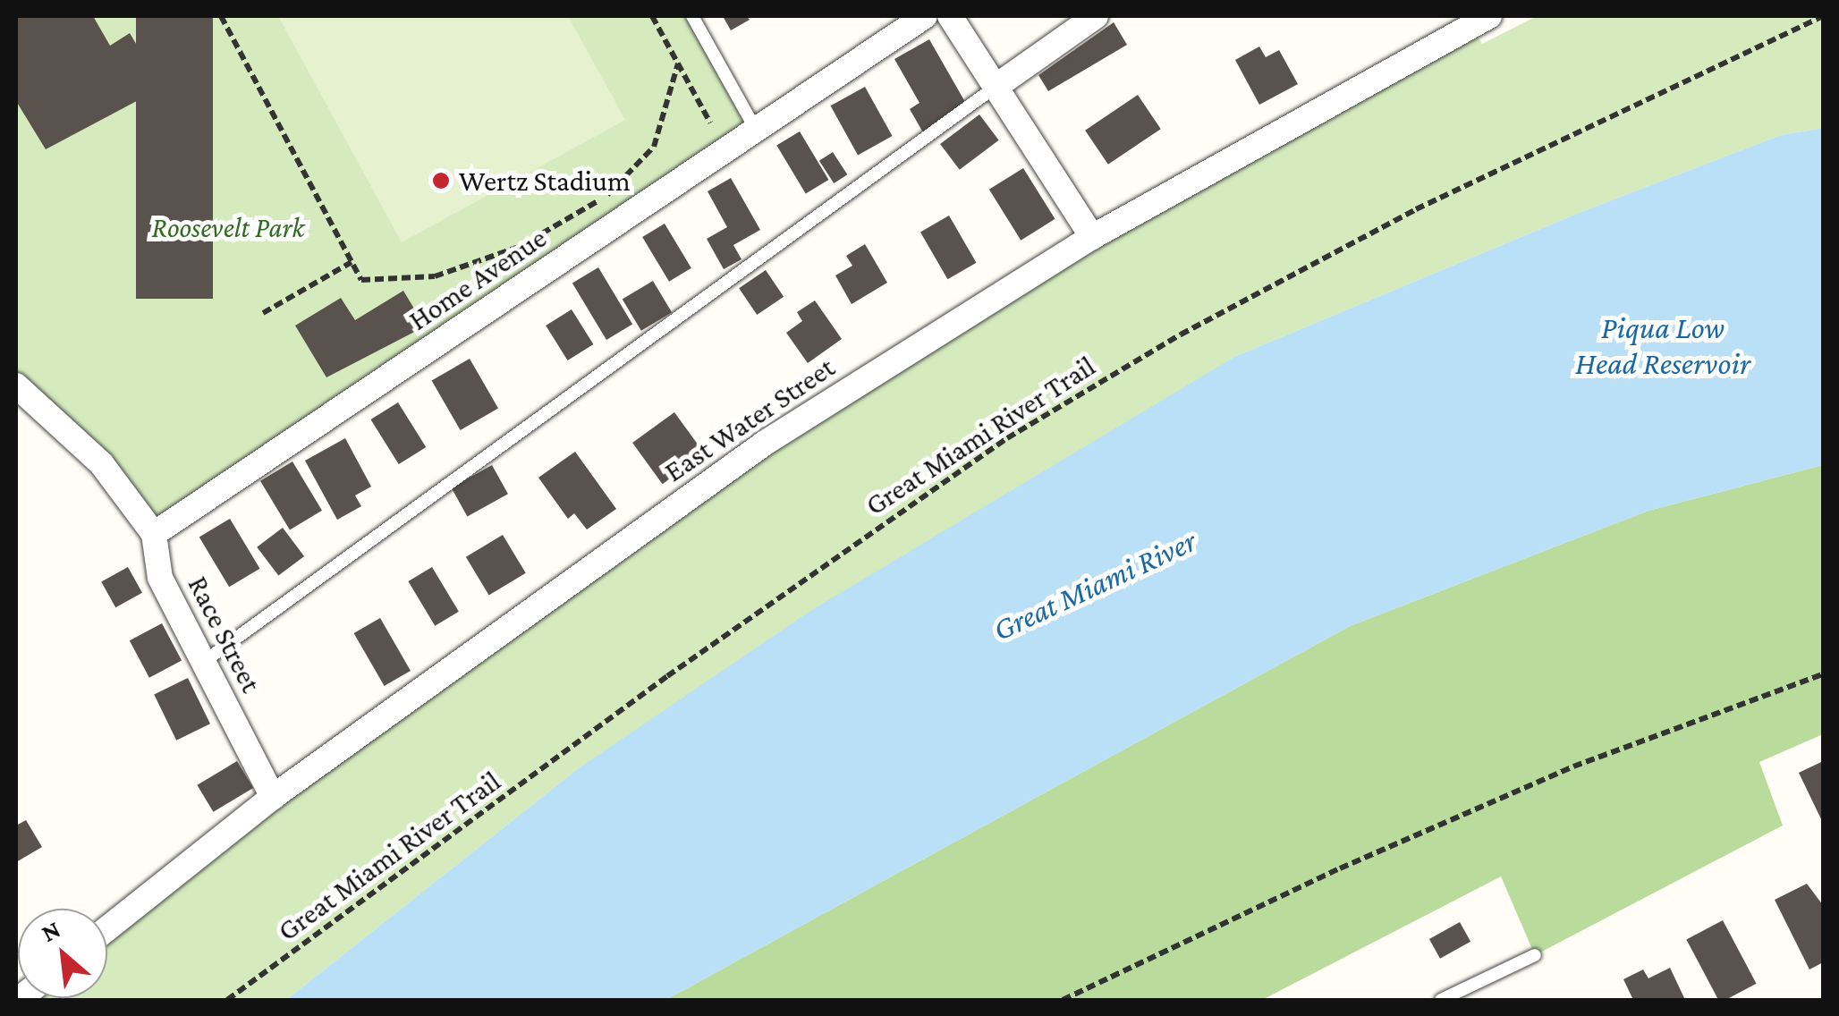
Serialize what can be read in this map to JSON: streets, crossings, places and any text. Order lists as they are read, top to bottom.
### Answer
{
  "streets": {
    "street": ["Home Avenue", "East Water Street", "Race Street"],
    "path": ["Great Miami River Trail"]
  },
  "crossings": [
    ["Home Avenue", "Race Street"],
    ["East Water Street", "Race Street"]
  ],
  "water": ["Piqua Low Head Reservoir", "Great Miami River"],
  "parks": ["Roosevelt Park"],
  "places": ["Wertz Stadium"],
  "north": "top left"
}
